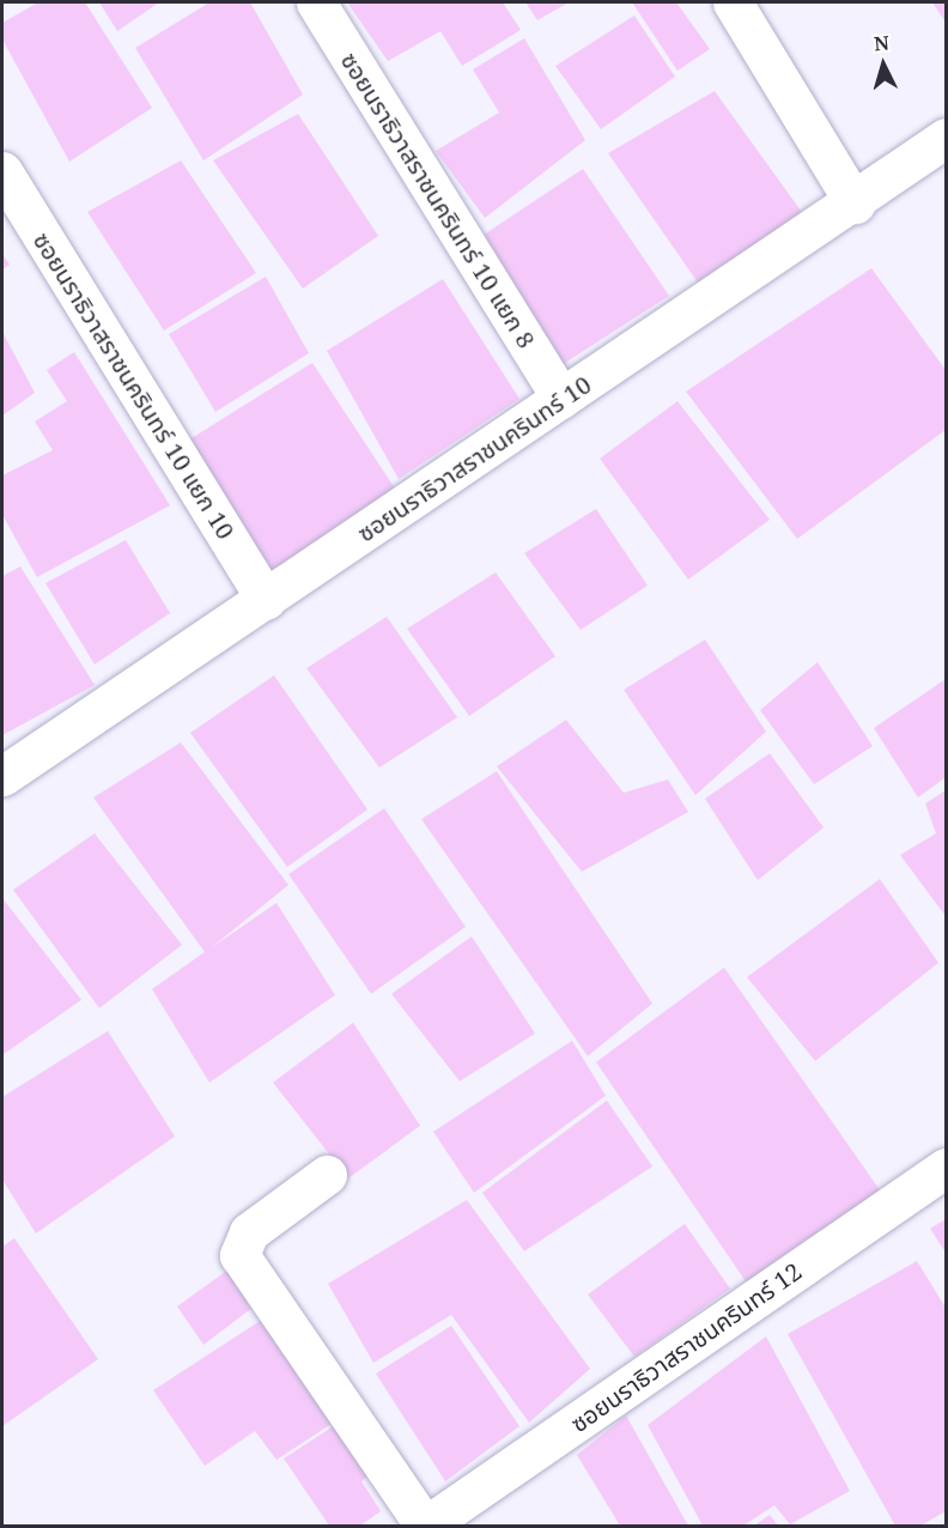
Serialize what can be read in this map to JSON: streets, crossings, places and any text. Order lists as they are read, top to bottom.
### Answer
{
  "streets": {
    "street": [
      "ซอยนราธิวาสราชนครินทร์ 10 แยก 8",
      "ซอยนราธิวาสราชนครินทร์ 10 แยก 10",
      "ซอยนราธิวาสราชนครินทร์ 10",
      "ซอยนราธิวาสราชนครินทร์ 12"
    ]
  },
  "crossings": [
    ["ซอยนราธิวาสราชนครินทร์ 10 แยก 8", "ซอยนราธิวาสราชนครินทร์ 10"],
    ["ซอยนราธิวาสราชนครินทร์ 10 แยก 10", "ซอยนราธิวาสราชนครินทร์ 10"]
  ],
  "north": "top"
}
